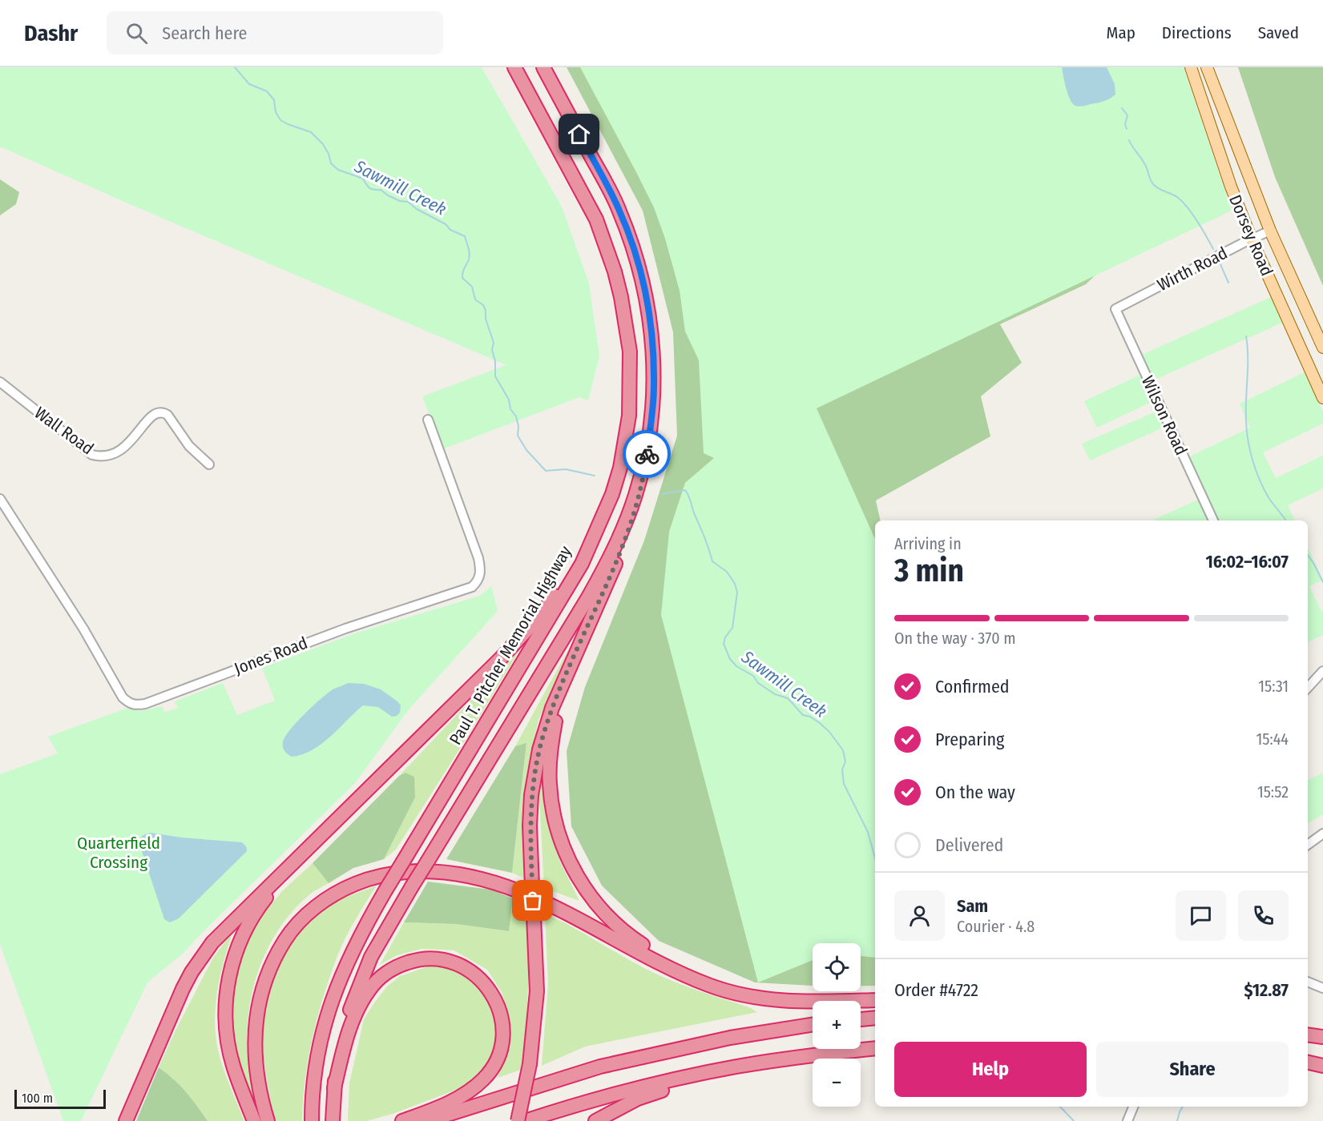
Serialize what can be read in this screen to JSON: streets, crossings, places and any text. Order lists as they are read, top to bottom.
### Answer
{
  "streets": {
    "highway": ["Paul T. Pitcher Memorial Highway"],
    "main road": ["Dorsey Road"],
    "street": [
      "Wirth Road",
      "Wilson Road",
      "Wall Road",
      "Jones Road"
    ]
  },
  "crossings": [
    ["Dorsey Road", "Wirth Road"],
    ["Wirth Road", "Wilson Road"]
  ],
  "water": ["Sawmill Creek"],
  "parks": ["Quarterfield Crossing"],
  "scale_bar": "100 m",
  "page": {
    "header": "Dashr",
    "search": "Search here",
    "nav": ["Map", "Directions", "Saved"],
    "heading": ["3 min", "Arriving in", "16:02–16:07"],
    "panel": [
      "Sam",
      "Courier · 4.8",
      "Order #4722",
      "$12.87"
    ],
    "bar": "On the way · 370 m",
    "list": [
      ["Confirmed", "15:31"],
      ["Preparing", "15:44"],
      ["On the way", "15:52"],
      "Delivered"
    ],
    "map_buttons": ["+", "−"],
    "buttons": ["Help", "Share"],
    "scale": "100 m"
  }
}
